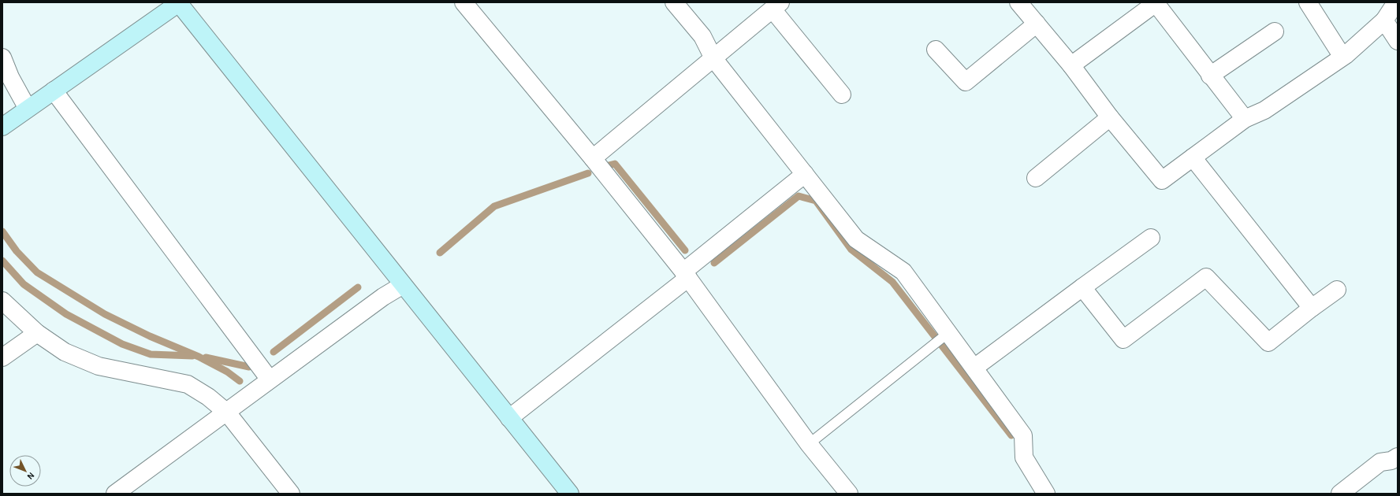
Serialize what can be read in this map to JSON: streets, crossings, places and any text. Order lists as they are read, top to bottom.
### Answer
{
  "north": "bottom right"
}
